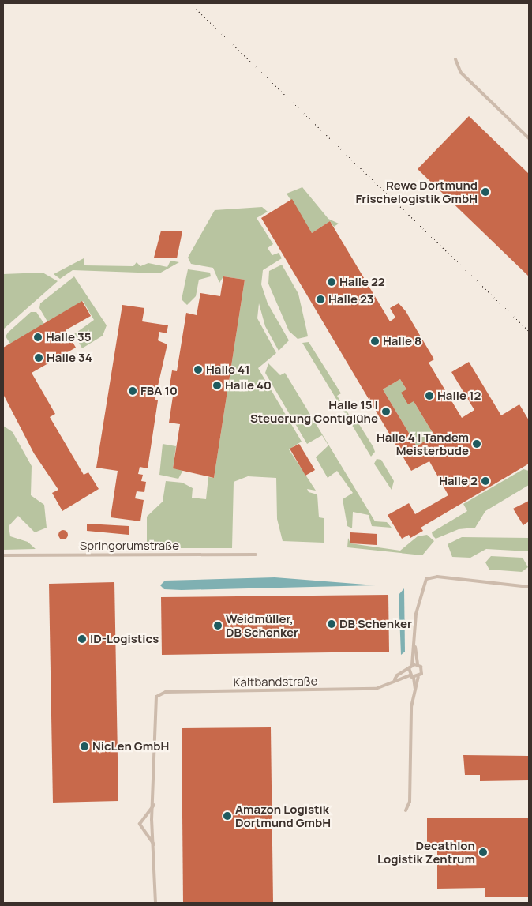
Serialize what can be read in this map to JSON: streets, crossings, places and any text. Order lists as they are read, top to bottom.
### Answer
{
  "streets": {
    "street": ["Springorumstraße", "Kaltbandstraße"]
  },
  "places": [
    "Rewe Dortmund Frischelogistik GmbH",
    "Halle 22",
    "Halle 23",
    "Halle 35",
    "Halle 8",
    "Halle 34",
    "Halle 41",
    "Halle 40",
    "FBA 10",
    "Halle 12",
    "Halle 15 | Steuerung Contiglühe",
    "Halle 4 | Tandem Meisterbude",
    "Halle 2",
    "DB Schenker",
    "Weidmüller, DB Schenker",
    "ID-Logistics",
    "NicLen GmbH",
    "Amazon Logistik Dortmund GmbH",
    "Decathlon Logistik Zentrum"
  ]
}
